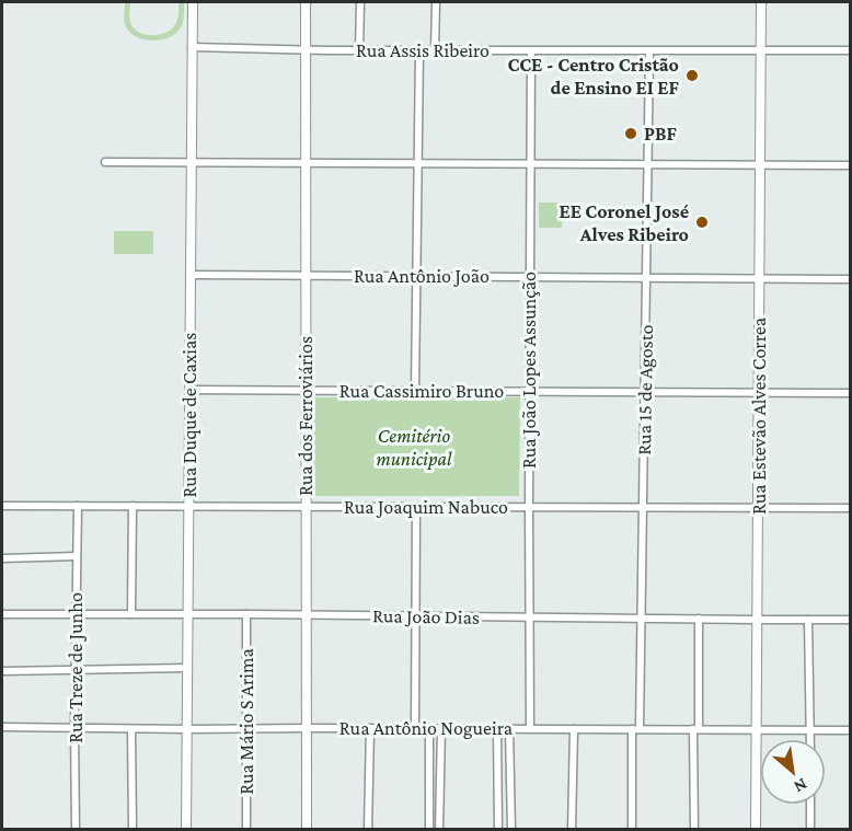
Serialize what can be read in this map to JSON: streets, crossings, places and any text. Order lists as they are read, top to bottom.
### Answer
{
  "streets": {
    "main road": ["Rua Duque de Caxias", "Rua dos Ferroviários", "Rua Estevão Alves Correa"],
    "street": [
      "Rua Assis Ribeiro",
      "Rua Antônio João",
      "Rua João Lopes Assunção",
      "Rua 15 de Agosto",
      "Rua Cassimiro Bruno",
      "Rua Joaquim Nabuco",
      "Rua João Dias",
      "Rua Treze de Junho",
      "Rua Mário S Arima",
      "Rua Antônio Nogueira"
    ]
  },
  "crossings": [
    ["Rua Assis Ribeiro", "Rua João Lopes Assunção"],
    ["Rua Assis Ribeiro", "Rua 15 de Agosto"],
    ["Rua Assis Ribeiro", "Rua Duque de Caxias"],
    ["Rua Assis Ribeiro", "Rua dos Ferroviários"],
    ["Rua Assis Ribeiro", "Rua Estevão Alves Correa"],
    ["Rua Antônio João", "Rua João Lopes Assunção"],
    ["Rua Antônio João", "Rua 15 de Agosto"],
    ["Rua Antônio João", "Rua Duque de Caxias"],
    ["Rua Antônio João", "Rua dos Ferroviários"],
    ["Rua Antônio João", "Rua Estevão Alves Correa"],
    ["Rua João Lopes Assunção", "Rua Cassimiro Bruno"],
    ["Rua João Lopes Assunção", "Rua Joaquim Nabuco"],
    ["Rua João Lopes Assunção", "Rua João Dias"],
    ["Rua João Lopes Assunção", "Rua Antônio Nogueira"],
    ["Rua 15 de Agosto", "Rua Cassimiro Bruno"],
    ["Rua 15 de Agosto", "Rua Joaquim Nabuco"],
    ["Rua 15 de Agosto", "Rua João Dias"],
    ["Rua 15 de Agosto", "Rua Antônio Nogueira"],
    ["Rua Cassimiro Bruno", "Rua Duque de Caxias"],
    ["Rua Cassimiro Bruno", "Rua dos Ferroviários"],
    ["Rua Cassimiro Bruno", "Rua Estevão Alves Correa"],
    ["Rua Duque de Caxias", "Rua Joaquim Nabuco"],
    ["Rua Duque de Caxias", "Rua João Dias"],
    ["Rua Duque de Caxias", "Rua Antônio Nogueira"],
    ["Rua dos Ferroviários", "Rua Joaquim Nabuco"],
    ["Rua dos Ferroviários", "Rua João Dias"],
    ["Rua dos Ferroviários", "Rua Antônio Nogueira"],
    ["Rua Estevão Alves Correa", "Rua Joaquim Nabuco"],
    ["Rua Estevão Alves Correa", "Rua João Dias"],
    ["Rua Estevão Alves Correa", "Rua Antônio Nogueira"],
    ["Rua Joaquim Nabuco", "Rua Treze de Junho"],
    ["Rua João Dias", "Rua Treze de Junho"],
    ["Rua João Dias", "Rua Mário S Arima"],
    ["Rua Treze de Junho", "Rua Antônio Nogueira"],
    ["Rua Mário S Arima", "Rua Antônio Nogueira"]
  ],
  "parks": ["Cemitério municipal"],
  "places": ["CCE - Centro Cristão de Ensino EI EF", "PBF", "EE Coronel José Alves Ribeiro"],
  "north": "bottom right"
}
